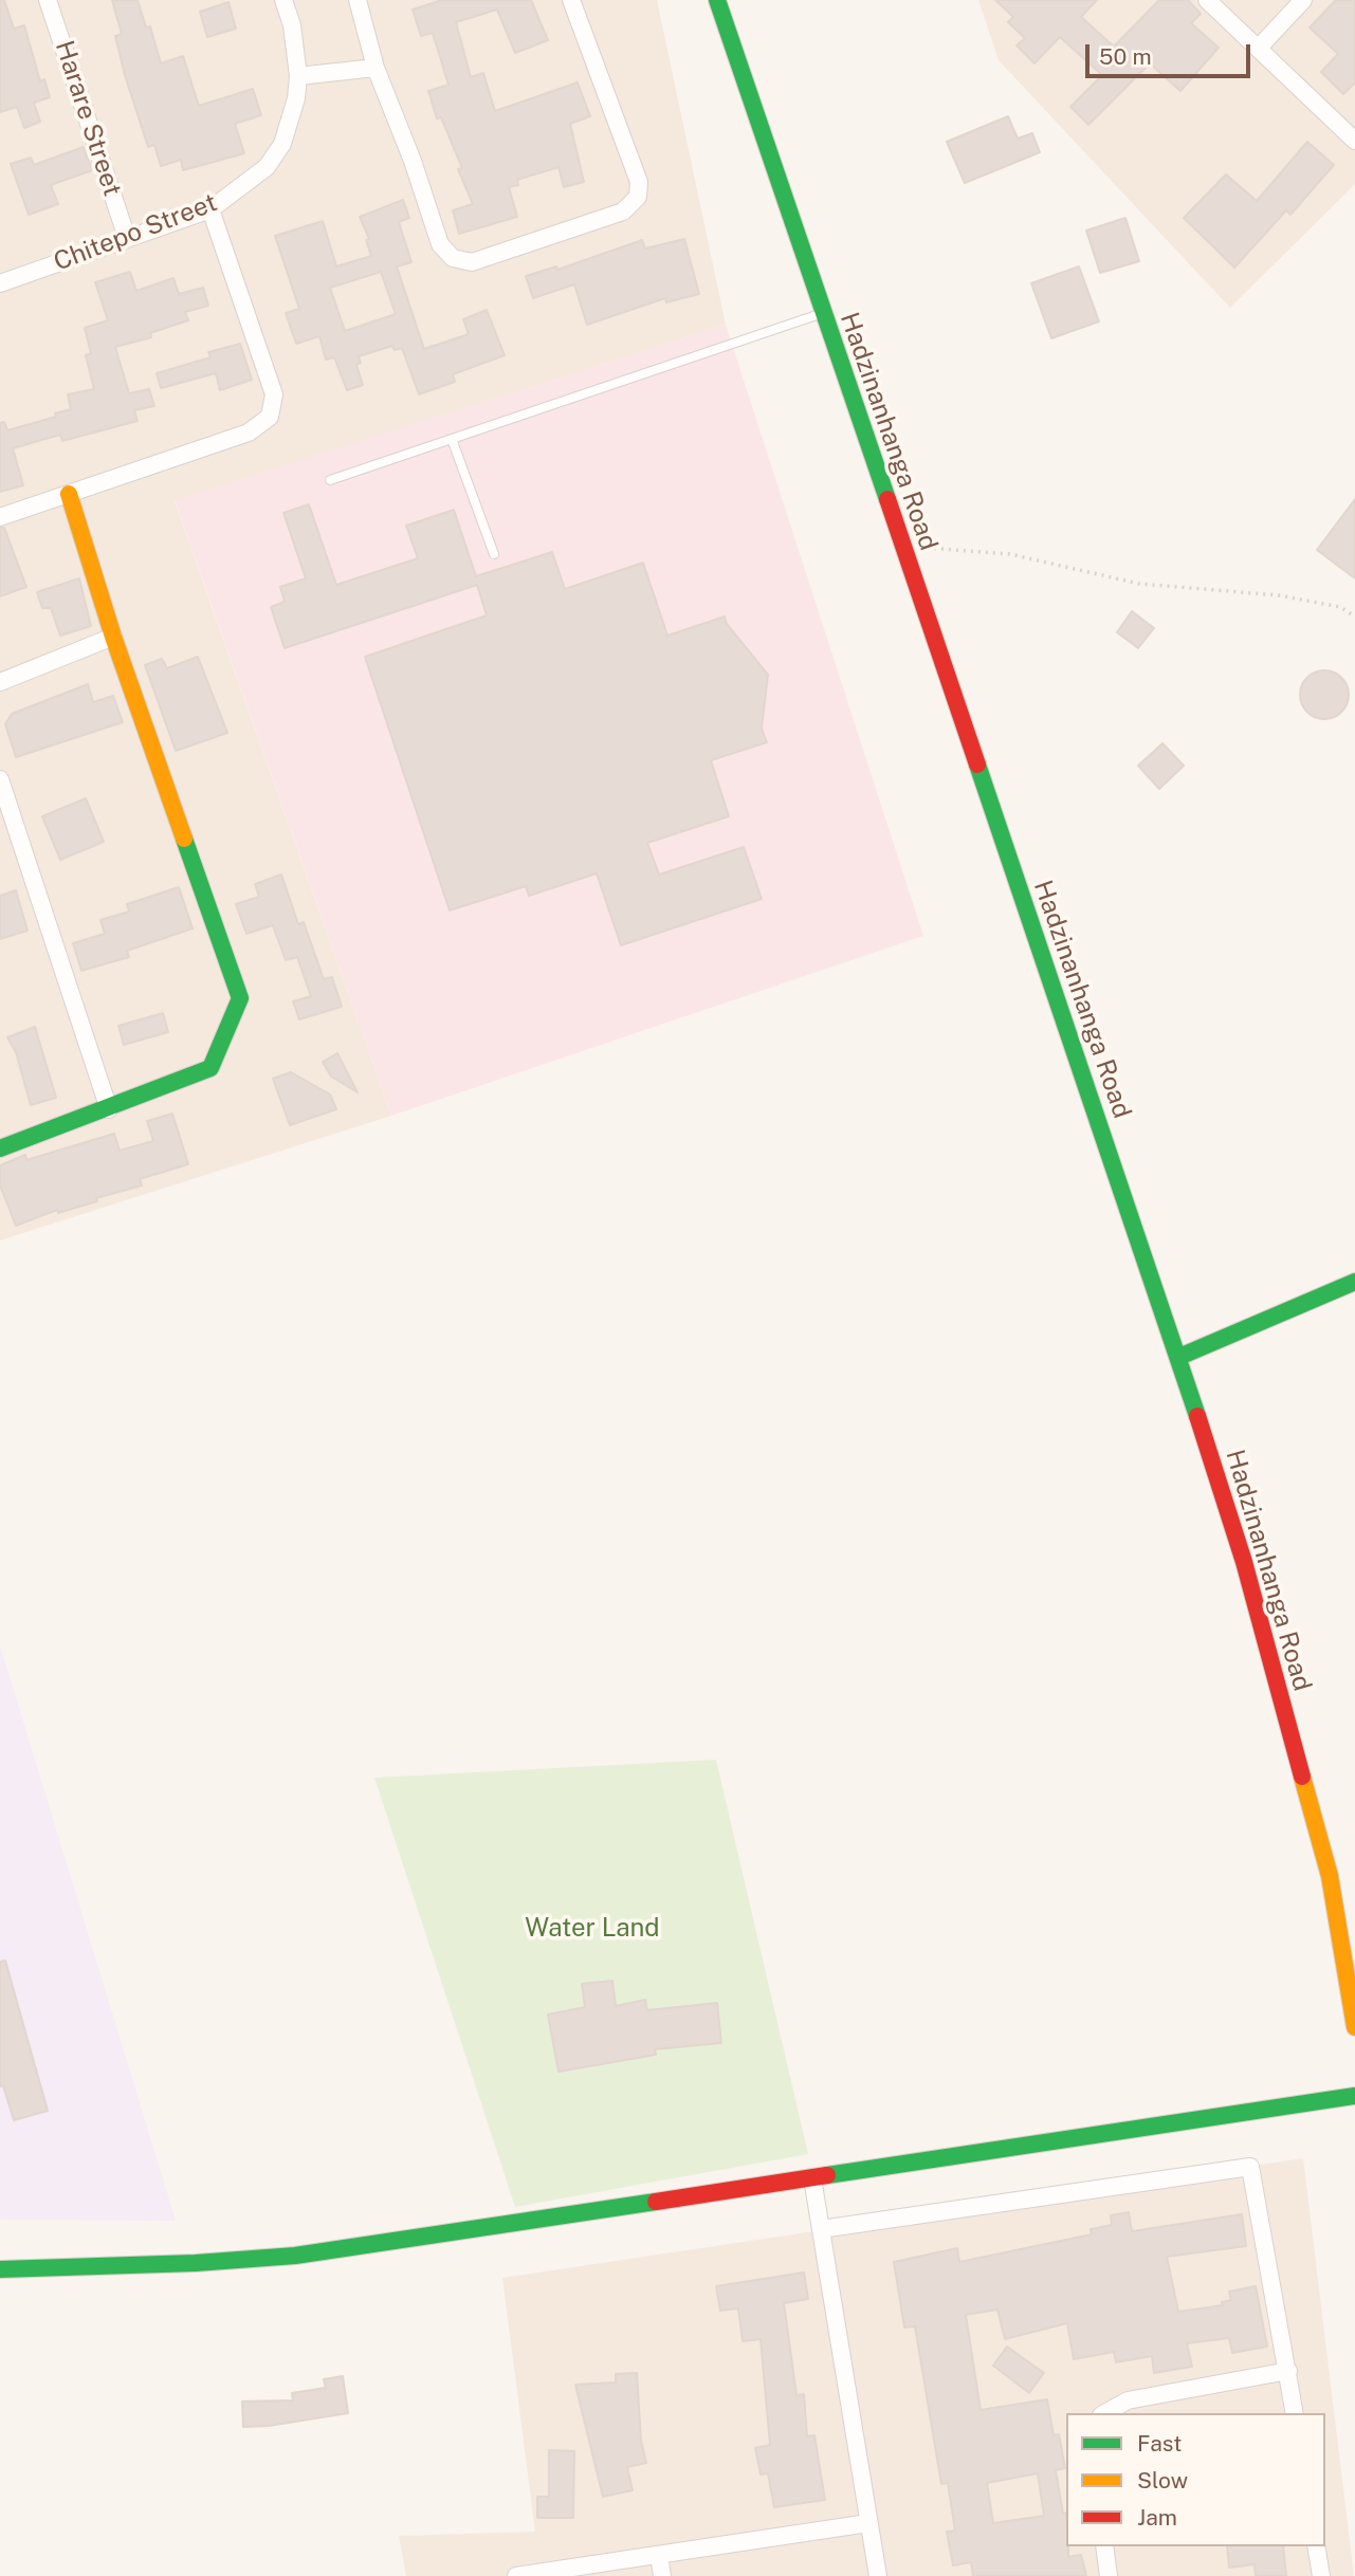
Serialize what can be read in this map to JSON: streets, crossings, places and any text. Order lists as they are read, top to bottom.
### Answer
{
  "streets": {
    "street": ["Harare Street", "Chitepo Street", "Hadzinanhanga Road"]
  },
  "crossings": [
    ["Harare Street", "Chitepo Street"]
  ],
  "parks": ["Water Land"],
  "legend": ["Fast", "Slow", "Jam"],
  "scale_bar": "50 m"
}
